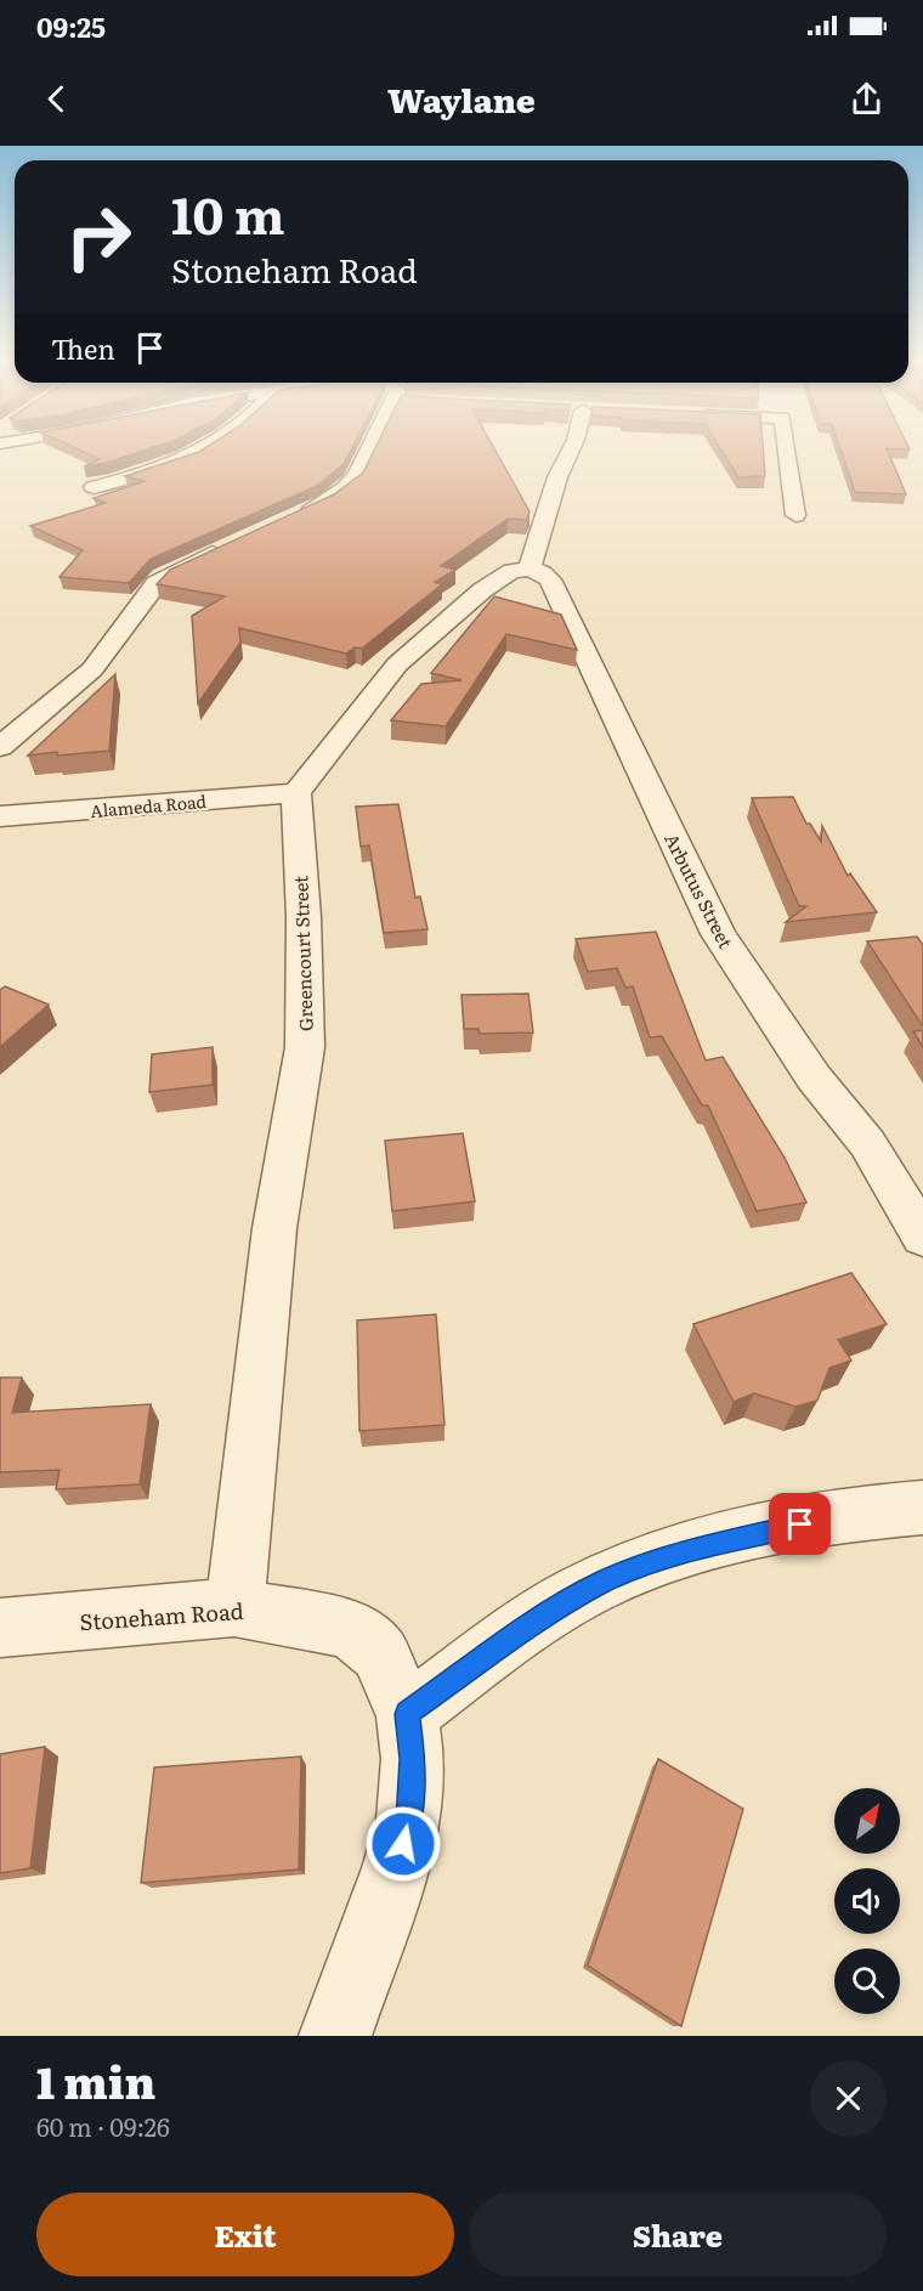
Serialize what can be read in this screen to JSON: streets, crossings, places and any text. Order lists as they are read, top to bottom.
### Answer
{
  "streets": {
    "street": [
      "Alameda Road",
      "Arbutus Street",
      "Greencourt Street",
      "Stoneham Road"
    ]
  },
  "crossings": [
    ["Alameda Road", "Greencourt Street"],
    ["Greencourt Street", "Stoneham Road"]
  ],
  "north": "top right",
  "page": {
    "status": "09:25",
    "header": "Waylane",
    "turn": ["10 m", "Stoneham Road"],
    "then": "Then",
    "heading": ["1 min", "60 m · 09:26"],
    "buttons": ["Exit", "Share"]
  }
}
